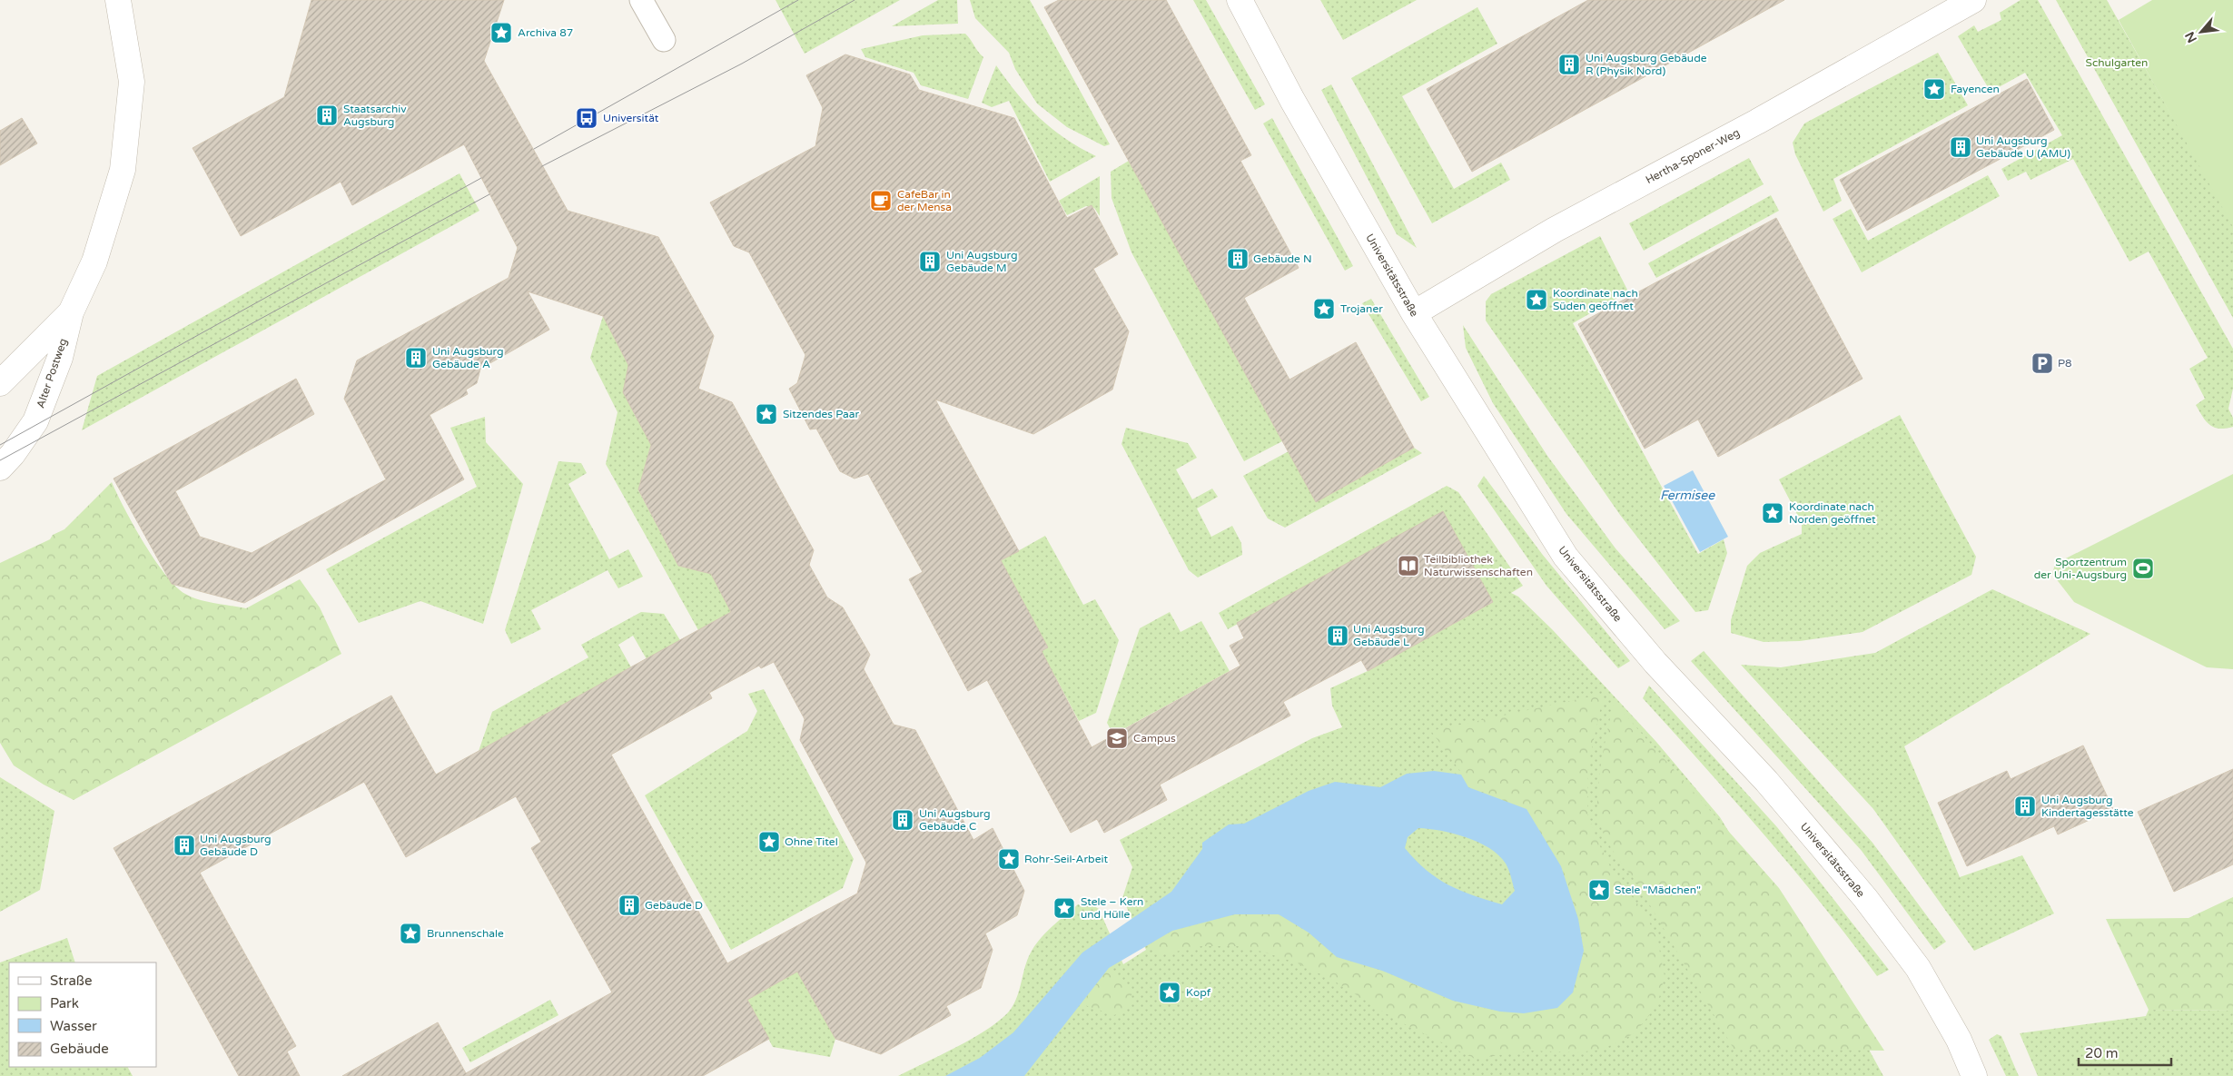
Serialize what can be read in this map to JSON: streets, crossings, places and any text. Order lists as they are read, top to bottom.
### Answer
{
  "streets": {
    "street": ["Hertha-Sponer-Weg", "Universitätsstraße", "Alter Postweg"]
  },
  "crossings": [
    ["Hertha-Sponer-Weg", "Universitätsstraße"]
  ],
  "water": ["Fermisee"],
  "parks": ["Schulgarten"],
  "places": {
    "place": [
      "Archiva 87",
      "Fayencen",
      "Koordinate nach Süden geöffnet",
      "Trojaner",
      "Sitzendes Paar",
      "Koordinate nach Norden geöffnet",
      "Ohne Titel",
      "Rohr-Seil-Arbeit",
      "Stele \"Mädchen\"",
      "Stele – Kern und Hülle",
      "Brunnenschale",
      "Kopf"
    ],
    "building": [
      "Uni Augsburg Gebäude R (Physik Nord)",
      "Staatsarchiv Augsburg",
      "Uni Augsburg Gebäude U (AMU)",
      "Gebäude N",
      "Uni Augsburg Gebäude M",
      "Uni Augsburg Gebäude A",
      "Uni Augsburg Gebäude L",
      "Uni Augsburg Kindertagesstätte",
      "Uni Augsburg Gebäude C",
      "Uni Augsburg Gebäude D",
      "Gebäude D"
    ],
    "bus stop": ["Universität"],
    "cafe": ["CafeBar in der Mensa"],
    "parking": ["P8"],
    "library": ["Teilbibliothek Naturwissenschaften"],
    "sports": ["Sportzentrum der Uni-Augsburg"],
    "school or university": ["Campus"]
  },
  "legend": [
    "Straße",
    "Park",
    "Wasser",
    "Gebäude"
  ],
  "scale_bar": "20 m",
  "north": "bottom left"
}
